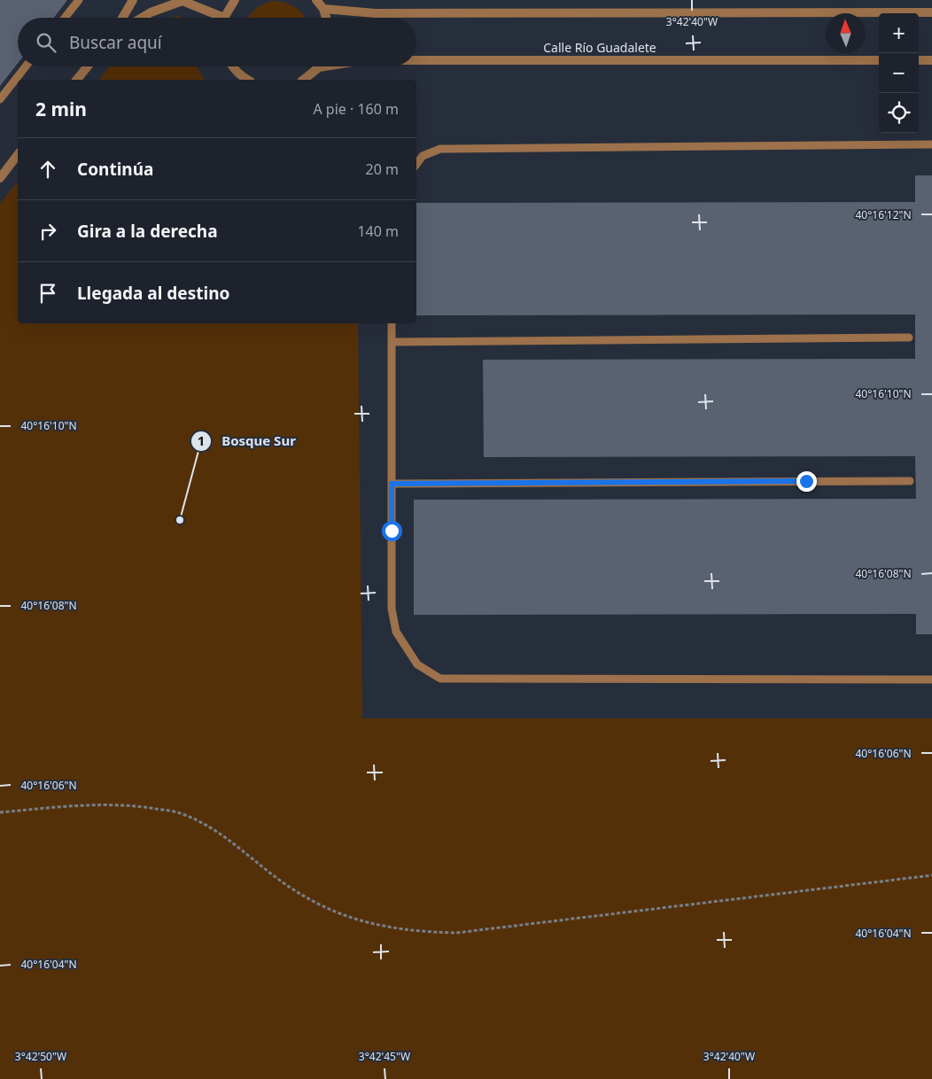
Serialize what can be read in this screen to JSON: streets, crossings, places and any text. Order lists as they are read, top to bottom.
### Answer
{
  "streets": {
    "street": ["Calle Río Guadalete"]
  },
  "places": ["Bosque Sur"],
  "north": "top",
  "page": {
    "map_buttons": ["+", "−"],
    "search": "Buscar aquí",
    "heading": ["2 min", "A pie · 160 m"],
    "list": [
      ["Continúa", "20 m"],
      ["Gira a la derecha", "140 m"],
      "Llegada al destino"
    ]
  },
  "coordinates": [
    "3°42'40\"W",
    "40°16'12\"N",
    "40°16'10\"N",
    "40°16'08\"N",
    "40°16'06\"N",
    "40°16'04\"N",
    "3°42'50\"W",
    "3°42'45\"W"
  ]
}
